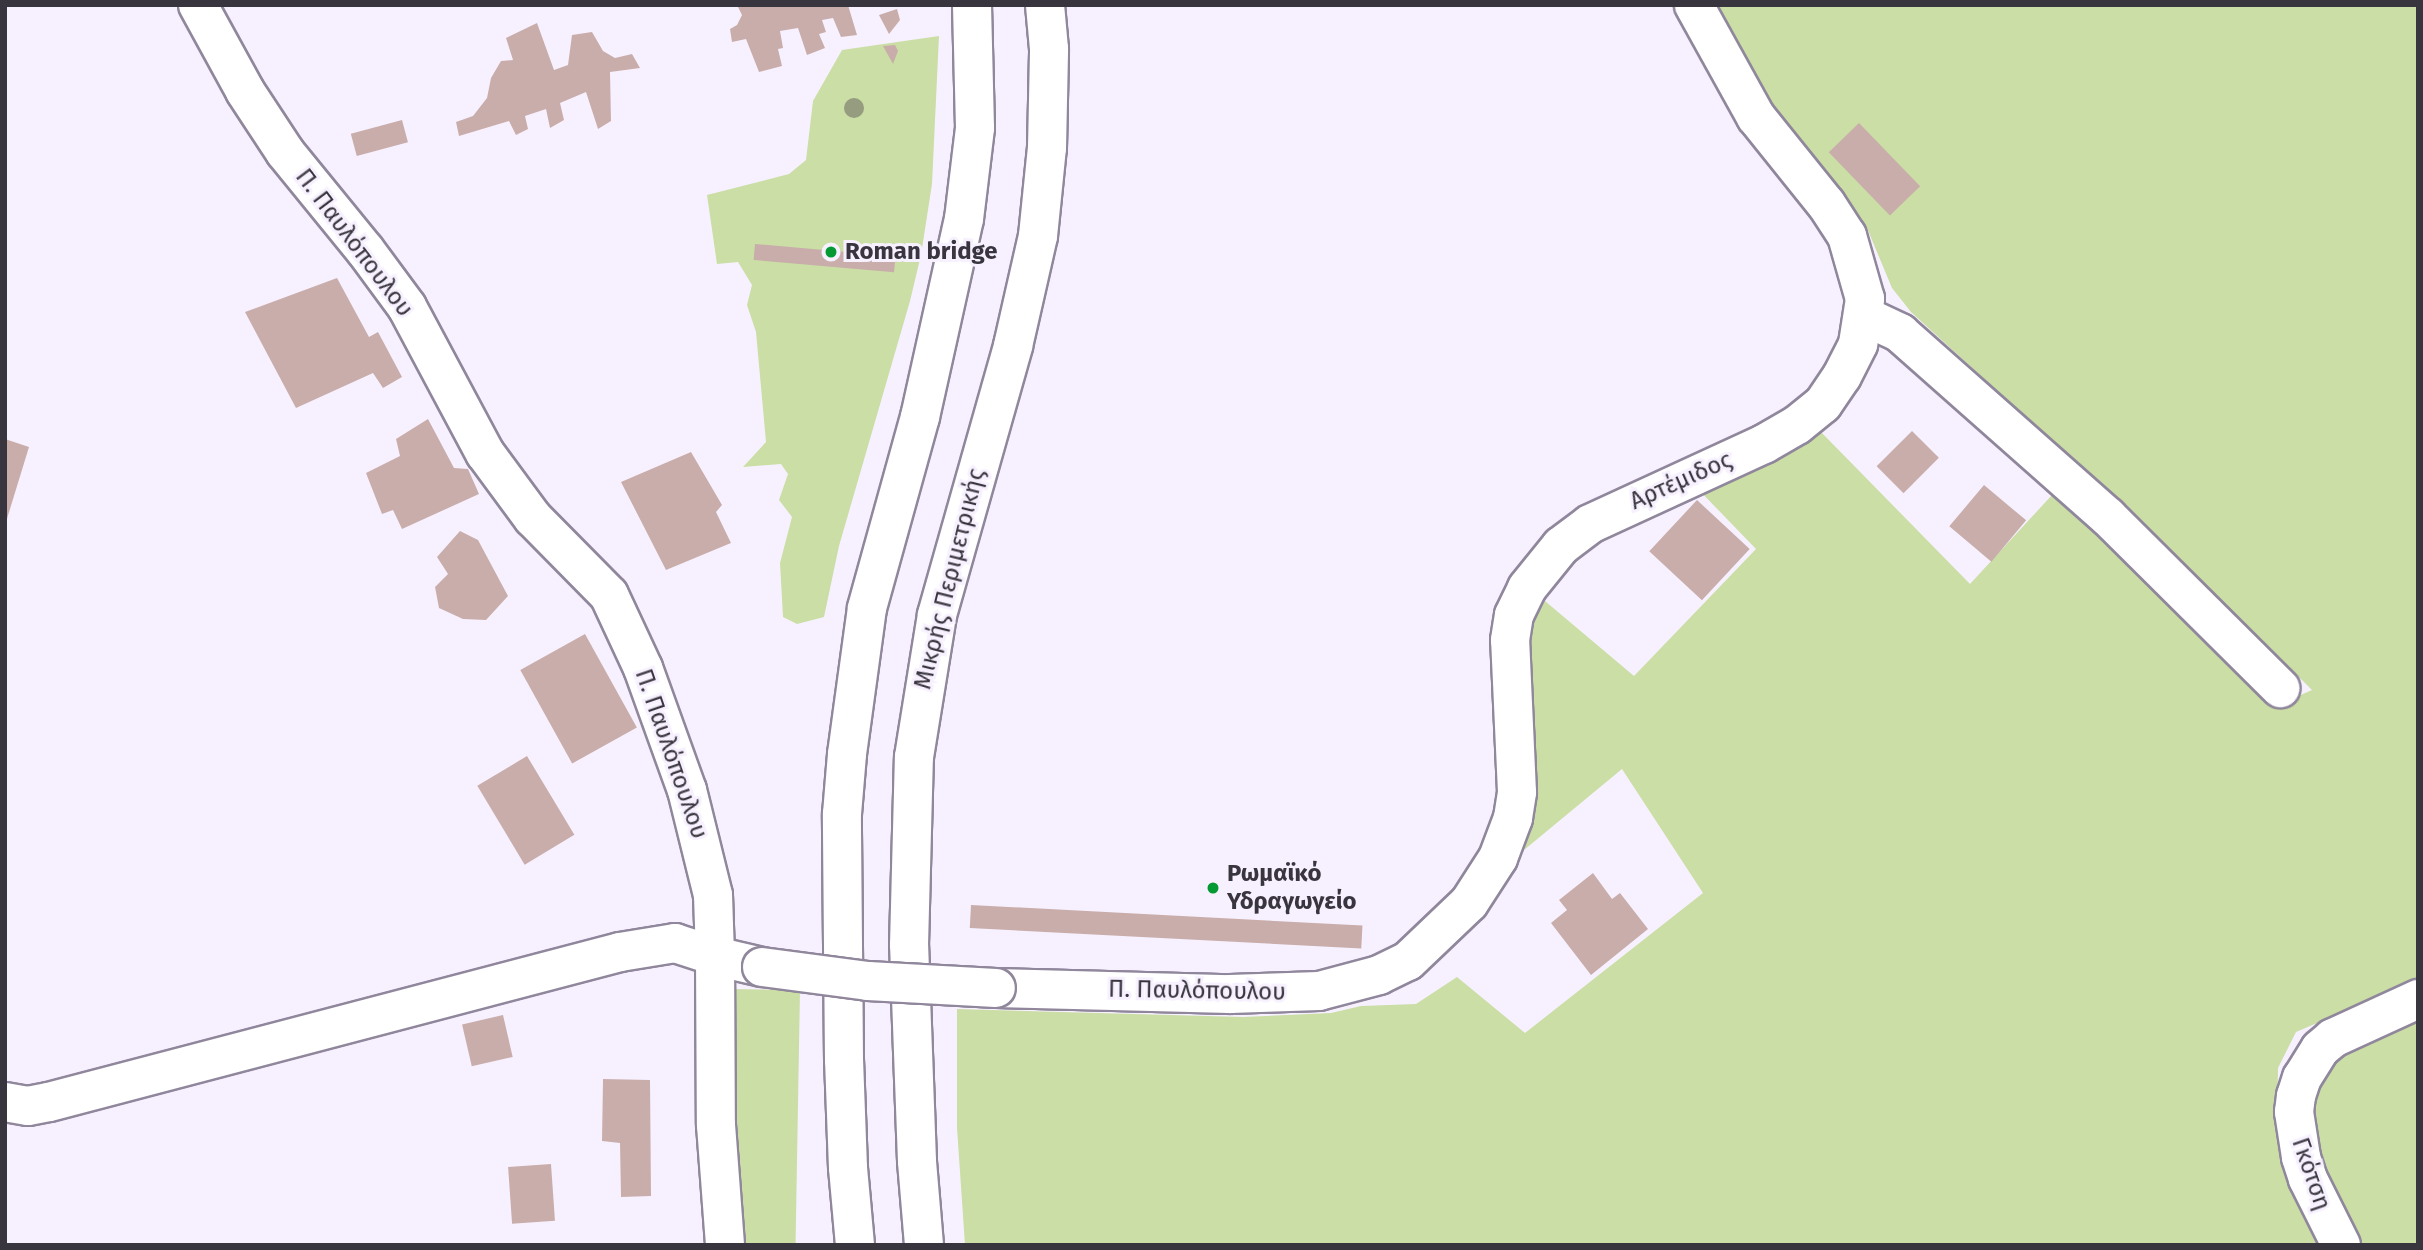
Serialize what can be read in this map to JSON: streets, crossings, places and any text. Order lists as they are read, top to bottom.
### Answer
{
  "streets": {
    "street": [
      "Π. Παυλόπουλου",
      "Αρτέμιδος",
      "Μικρής Περιμετρικής",
      "Γκότση"
    ]
  },
  "crossings": [
    ["Π. Παυλόπουλου", "Αρτέμιδος"]
  ],
  "places": ["Roman bridge", "Ρωμαϊκό Υδραγωγείο"]
}
